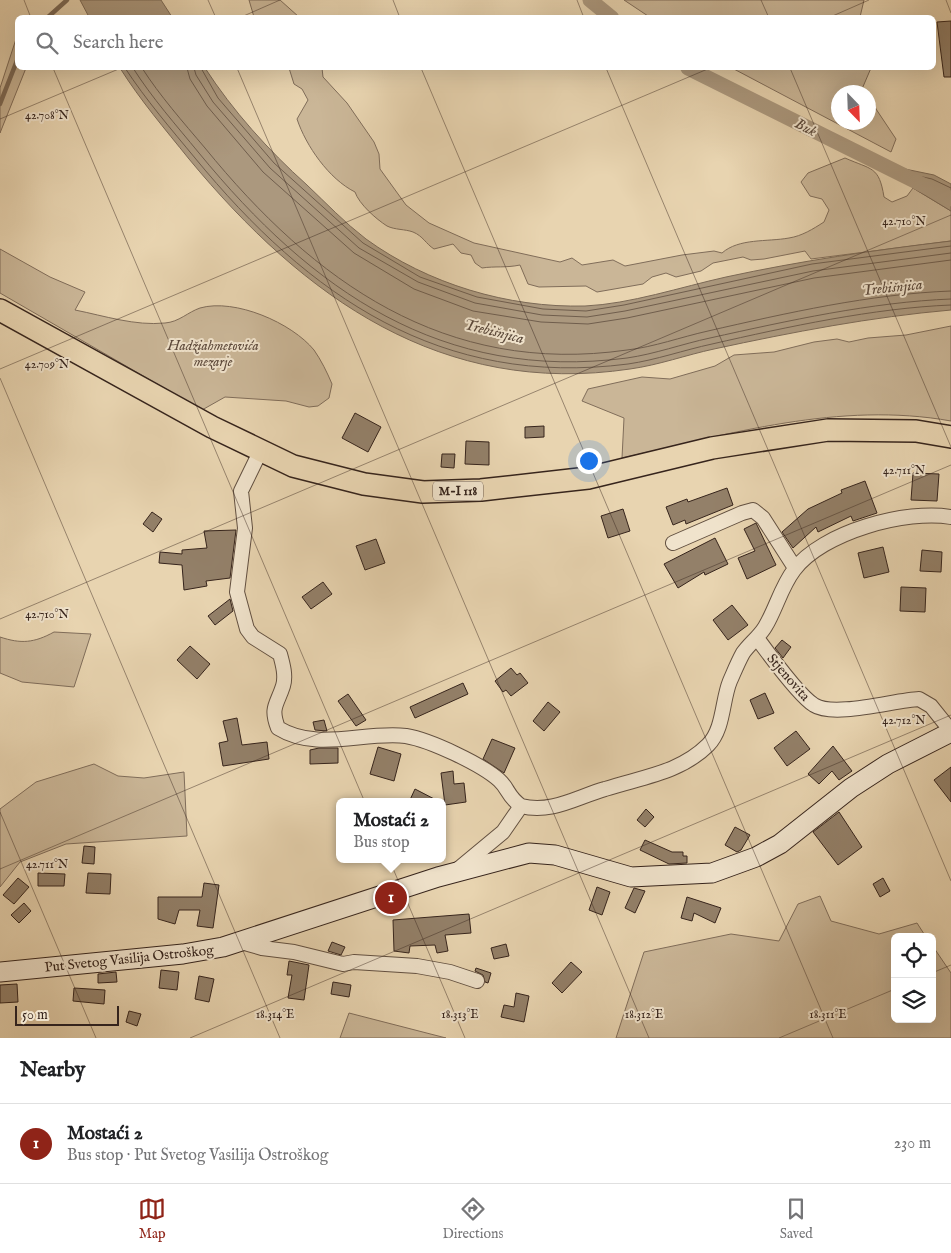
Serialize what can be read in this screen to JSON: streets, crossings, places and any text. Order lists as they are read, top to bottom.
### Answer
{
  "streets": {
    "main road": ["M-I 118"],
    "street": ["Stjenovita", "Put Svetog Vasilija Ostroškog"]
  },
  "crossings": [
    ["Stjenovita", "Put Svetog Vasilija Ostroškog"]
  ],
  "water": ["Buk", "Trebišnjica"],
  "parks": ["Hadžiahmetovića mezarje"],
  "scale_bar": "50 m",
  "north": "bottom right",
  "page": {
    "search": "Search here",
    "popup": ["Mostaći 2", "Bus stop"],
    "pins": "1",
    "scale": "50 m",
    "heading": "Nearby",
    "list": [
      {
        "mark": "1",
        "name": "Mostaći 2",
        "note": "Bus stop · Put Svetog Vasilija Ostroškog",
        "value": "230 m"
      }
    ],
    "nav": ["Map", "Directions", "Saved"]
  },
  "coordinates": [
    "42.708°N",
    "42.710°N",
    "42.709°N",
    "42.711°N",
    "42.712°N",
    "18.314°E",
    "18.313°E",
    "18.312°E",
    "18.311°E"
  ]
}
